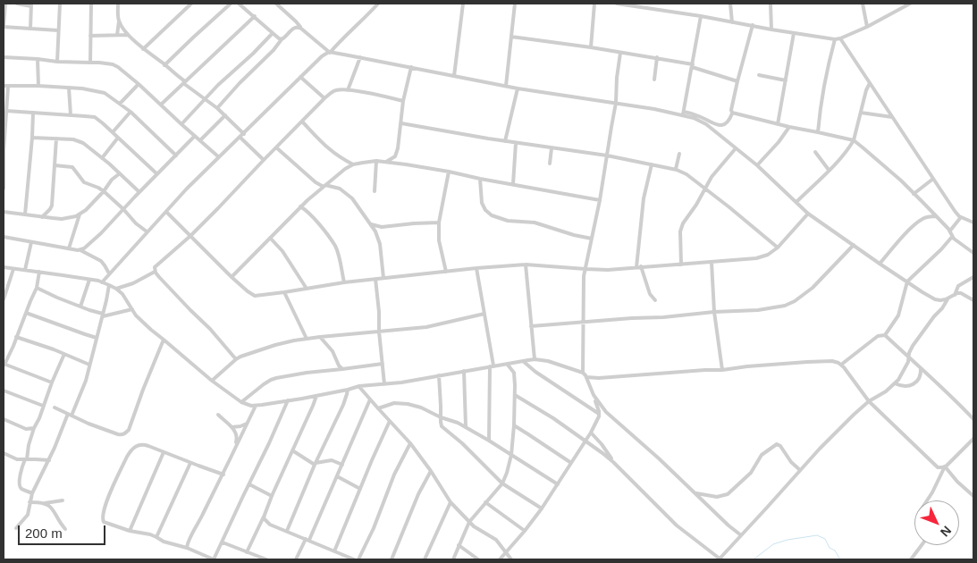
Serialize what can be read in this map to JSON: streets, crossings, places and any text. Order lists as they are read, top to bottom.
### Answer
{
  "scale_bar": "200 m",
  "north": "bottom right"
}
